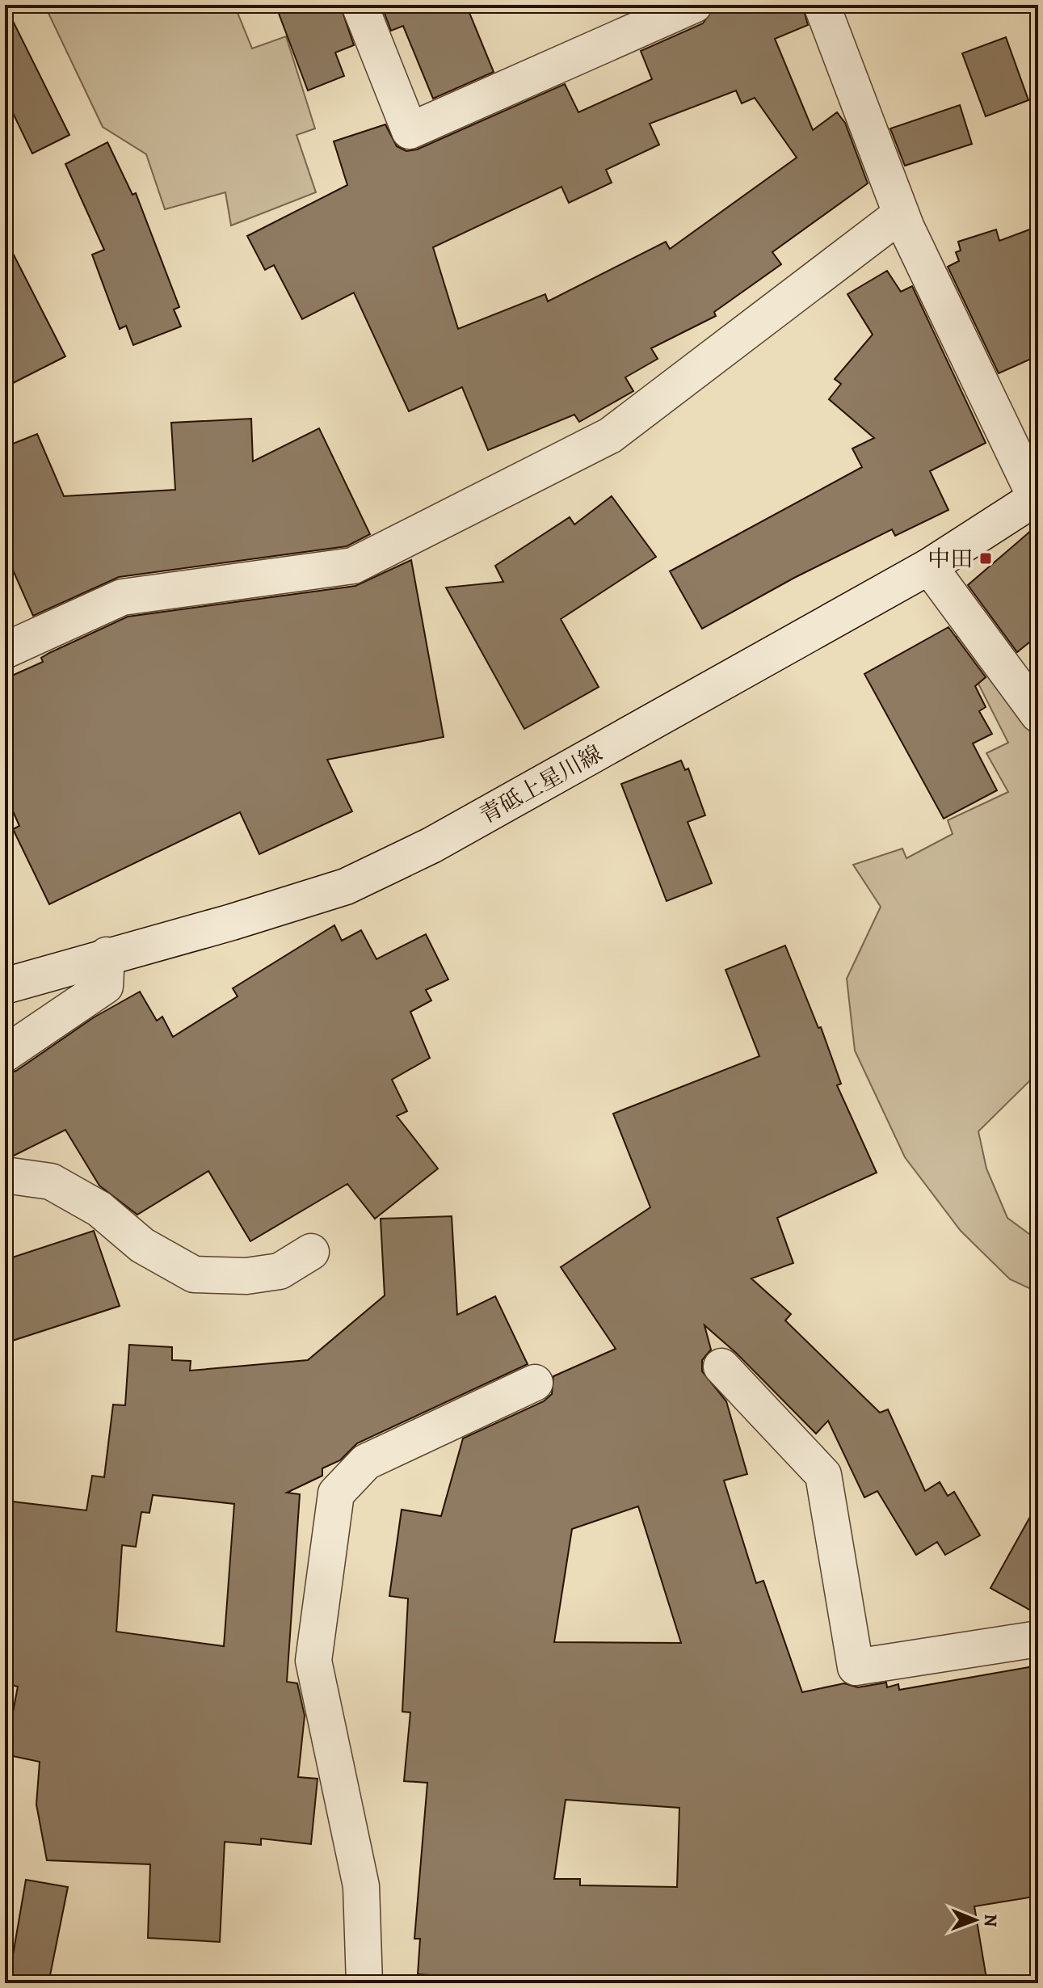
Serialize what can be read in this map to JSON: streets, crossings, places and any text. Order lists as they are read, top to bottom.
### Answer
{
  "streets": {
    "street": ["青砥上星川線"]
  },
  "places": {
    "transit": ["中田"]
  },
  "north": "right"
}
